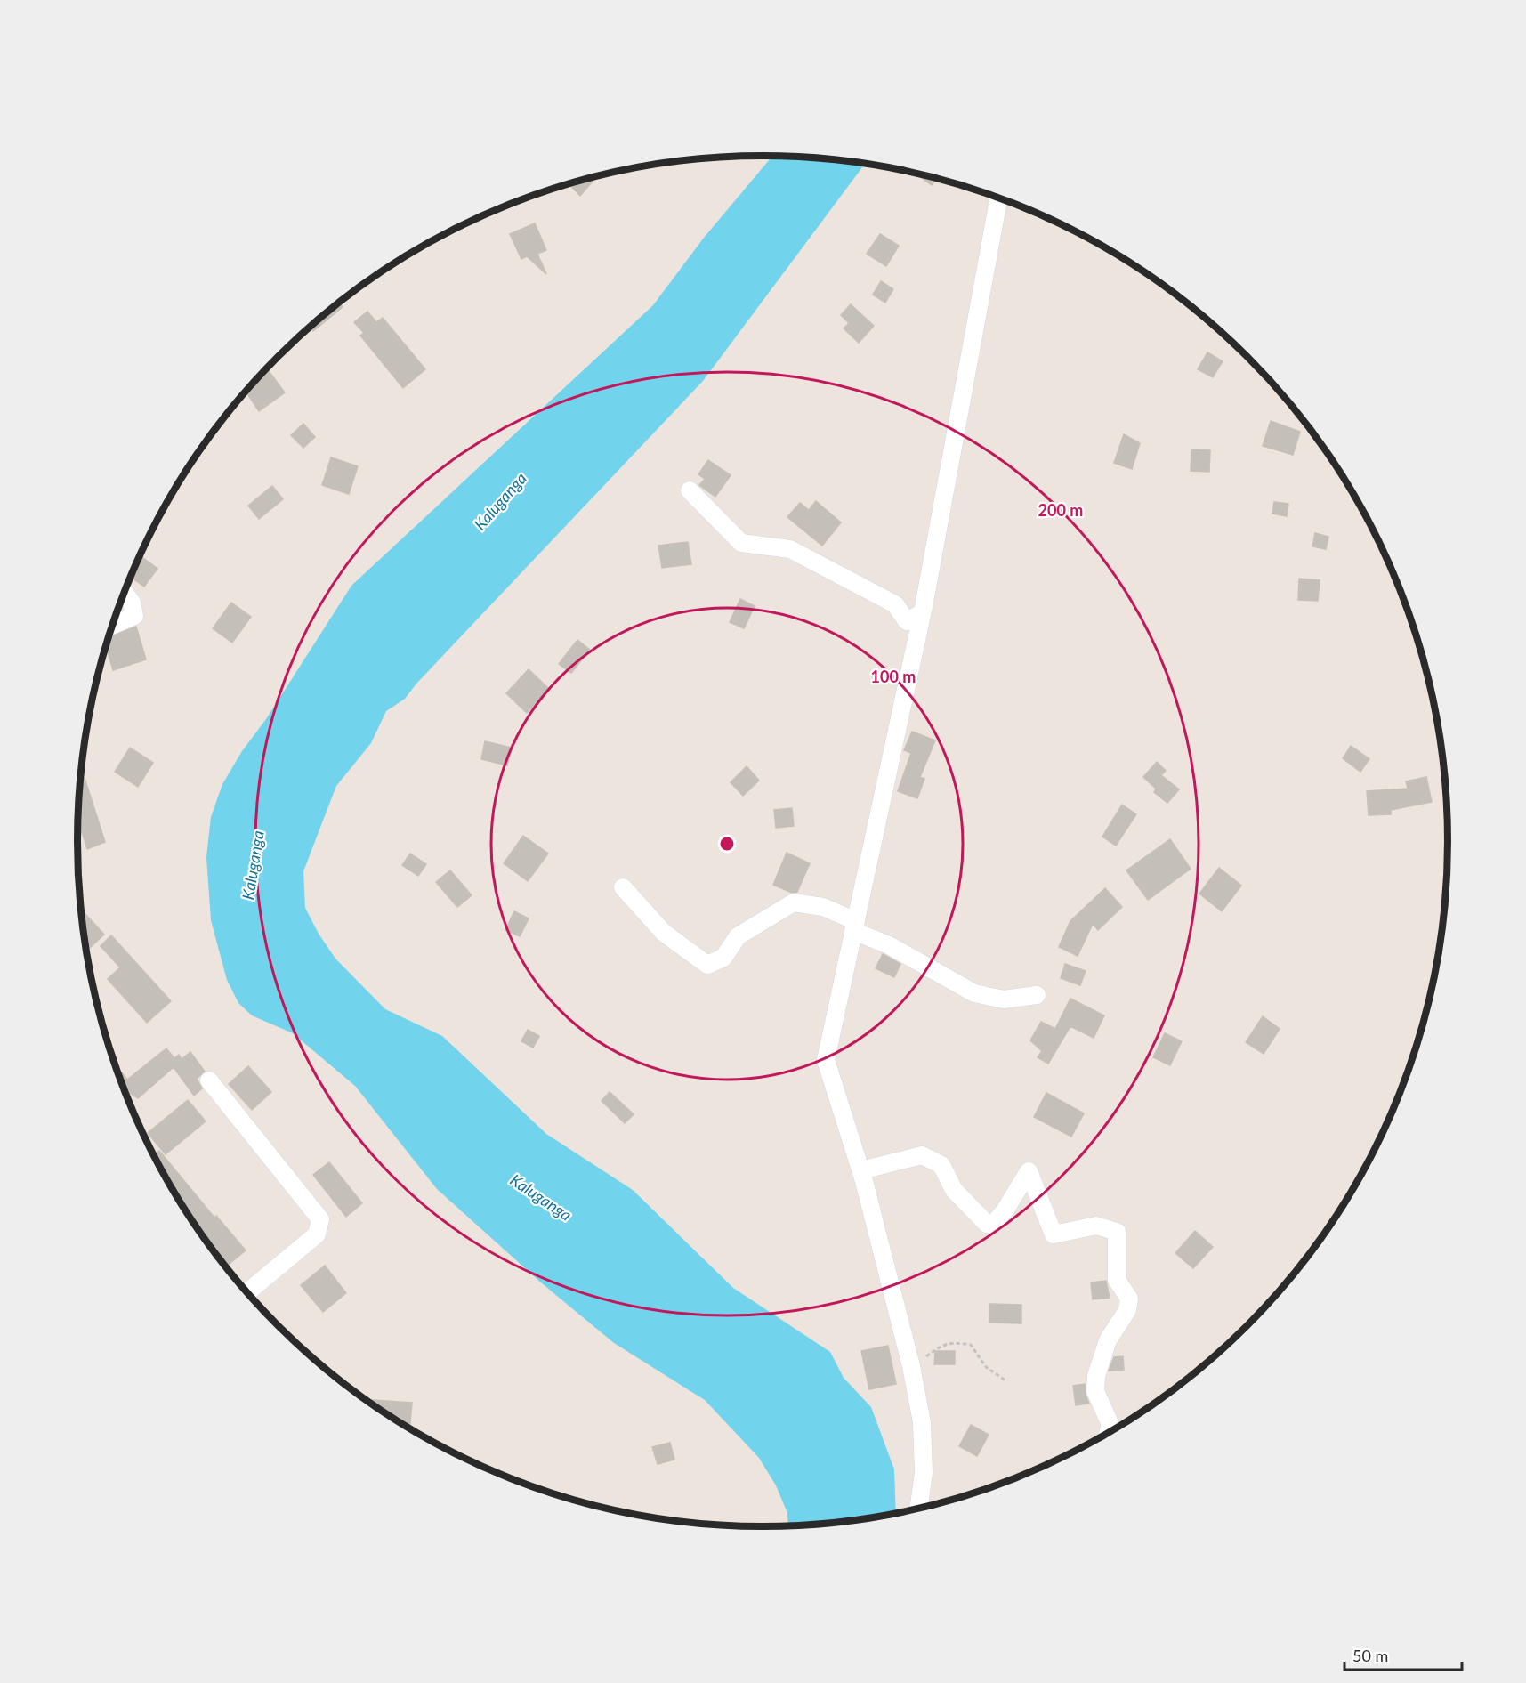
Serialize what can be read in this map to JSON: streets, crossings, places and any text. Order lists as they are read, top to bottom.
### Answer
{
  "water": ["Kaluganga"],
  "scale_bar": "50 m",
  "rings": ["200 m", "100 m"]
}
